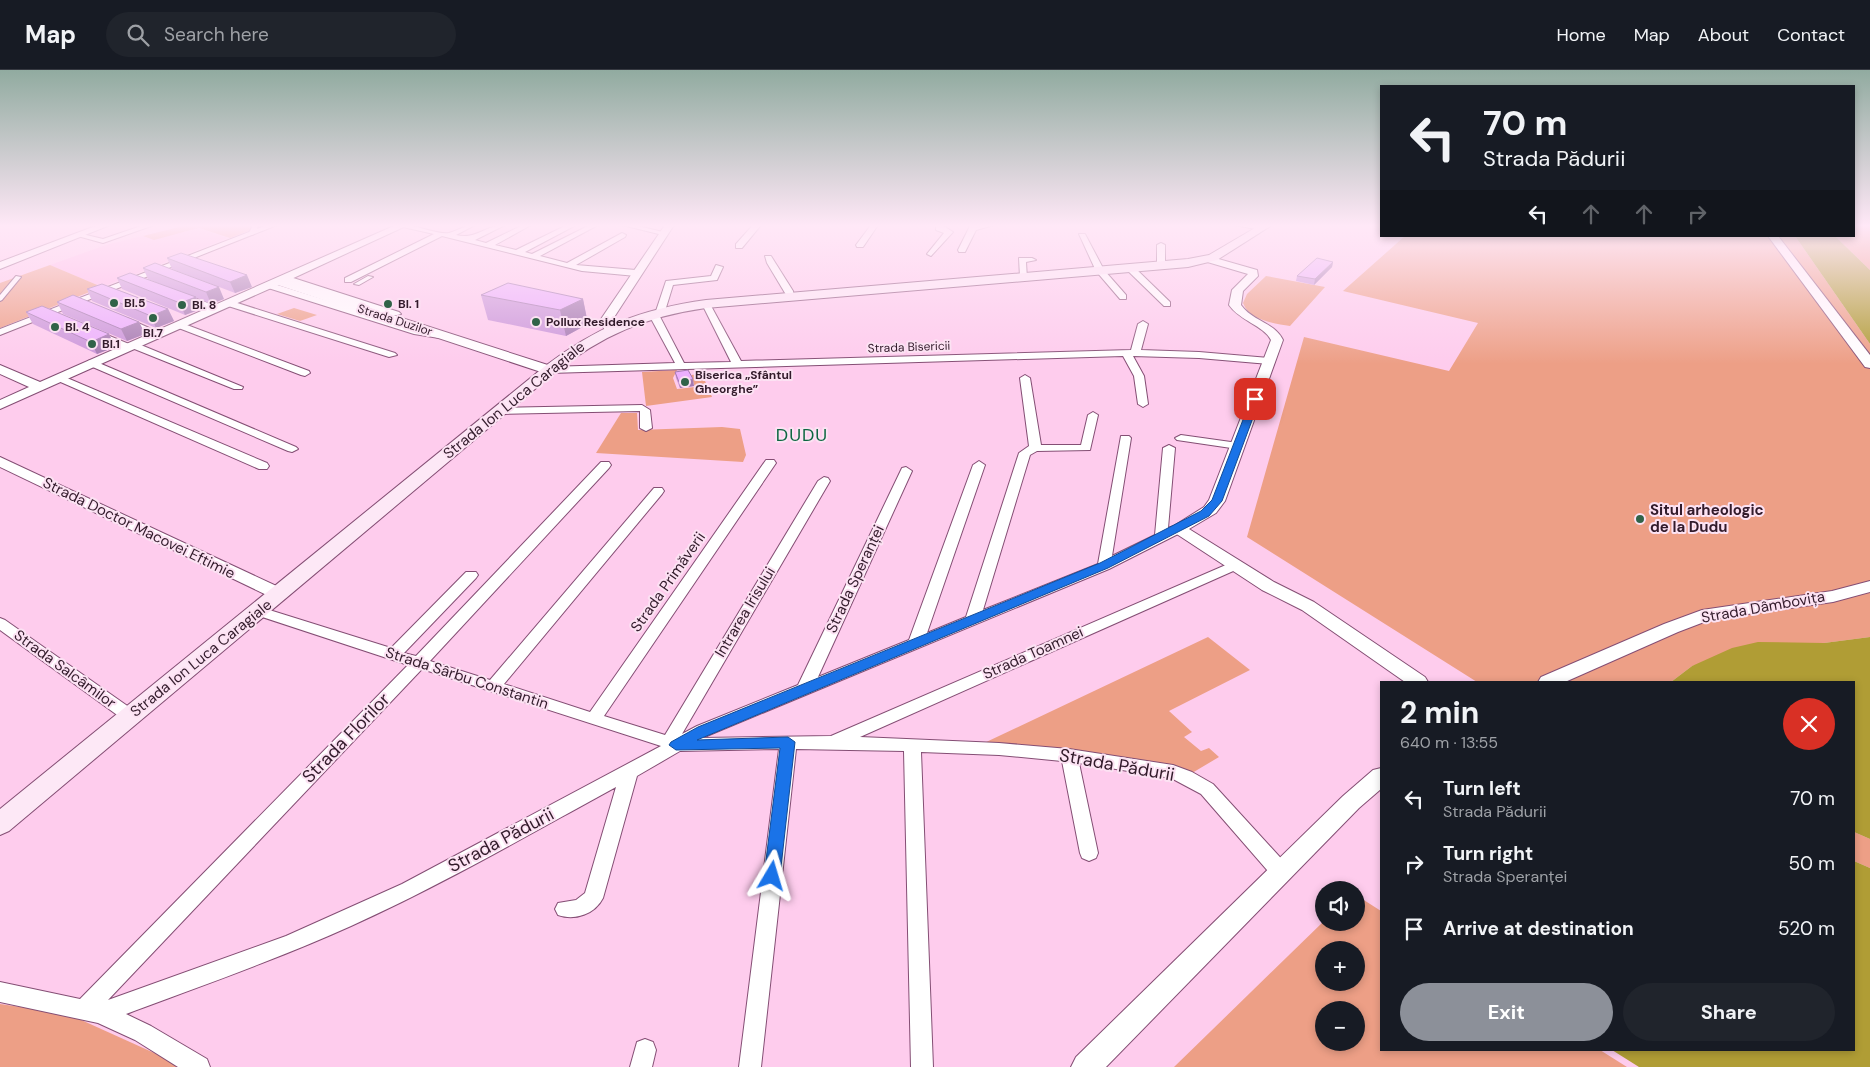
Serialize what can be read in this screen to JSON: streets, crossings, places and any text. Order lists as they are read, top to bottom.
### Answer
{
  "streets": {
    "main road": ["Strada Ion Luca Caragiale"],
    "street": [
      "Strada Duzilor",
      "Strada Bisericii",
      "Strada Doctor Macovei Eftimie",
      "Strada Speranței",
      "Strada Primăverii",
      "Strada Dâmbovița",
      "Intrarea Irisului",
      "Strada Toamnei",
      "Strada Salcâmilor",
      "Strada Sârbu Constantin",
      "Strada Florilor",
      "Strada Pădurii"
    ]
  },
  "crossings": [
    ["Strada Duzilor", "Strada Bisericii"],
    ["Strada Duzilor", "Strada Ion Luca Caragiale"],
    ["Strada Bisericii", "Strada Ion Luca Caragiale"],
    ["Strada Ion Luca Caragiale", "Strada Doctor Macovei Eftimie"],
    ["Strada Ion Luca Caragiale", "Strada Salcâmilor"],
    ["Strada Ion Luca Caragiale", "Strada Sârbu Constantin"],
    ["Strada Primăverii", "Strada Sârbu Constantin"],
    ["Intrarea Irisului", "Strada Sârbu Constantin"],
    ["Intrarea Irisului", "Strada Pădurii"],
    ["Strada Toamnei", "Strada Pădurii"],
    ["Strada Sârbu Constantin", "Strada Florilor"],
    ["Strada Sârbu Constantin", "Strada Pădurii"],
    ["Strada Florilor", "Strada Pădurii"]
  ],
  "districts": ["DUDU"],
  "places": [
    "Bl.5",
    "Bl. 1",
    "Bl. 8",
    "Bl.7",
    "Pollux Residence",
    "Bl. 4",
    "Bl.1",
    "Biserica „Sfântul Gheorghe”",
    "Situl arheologic de la Dudu"
  ],
  "page": {
    "header": "Map",
    "search": "Search here",
    "nav": [
      "Home",
      "Map",
      "About",
      "Contact"
    ],
    "turn": ["70 m", "Strada Pădurii"],
    "heading": ["2 min", "640 m · 13:55"],
    "list": [
      {
        "name": "Turn left",
        "note": "Strada Pădurii",
        "value": "70 m"
      },
      {
        "name": "Turn right",
        "note": "Strada Speranței",
        "value": "50 m"
      },
      {
        "name": "Arrive at destination",
        "value": "520 m"
      }
    ],
    "map_buttons": ["+", "−"],
    "buttons": ["Exit", "Share"]
  }
}
